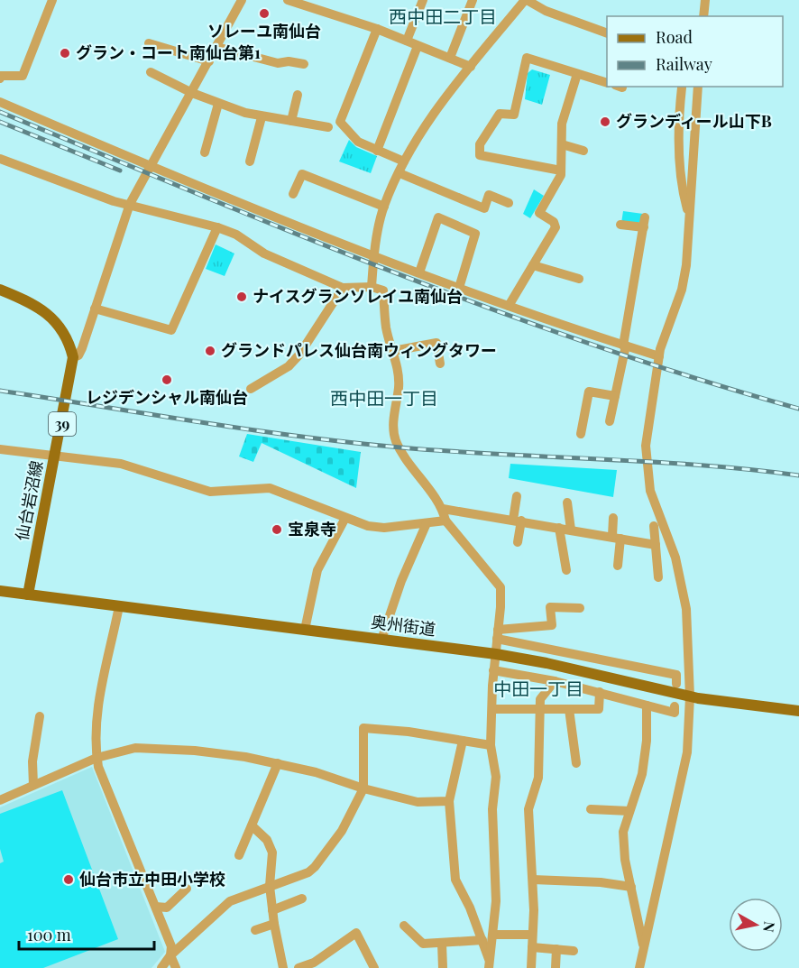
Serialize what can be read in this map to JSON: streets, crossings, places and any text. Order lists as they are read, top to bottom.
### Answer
{
  "streets": {
    "main road": ["39", "仙台岩沼線", "奥州街道"]
  },
  "crossings": [
    ["仙台岩沼線", "奥州街道"]
  ],
  "districts": ["西中田二丁目", "西中田一丁目", "中田一丁目"],
  "places": [
    "ソレーユ南仙台",
    "グラン・コート南仙台第1",
    "グランディール山下B",
    "ナイスグランソレイユ南仙台",
    "グランドパレス仙台南ウィングタワー",
    "レジデンシャル南仙台",
    "宝泉寺",
    "仙台市立中田小学校"
  ],
  "legend": ["Road", "Railway"],
  "scale_bar": "100 m",
  "north": "right"
}
